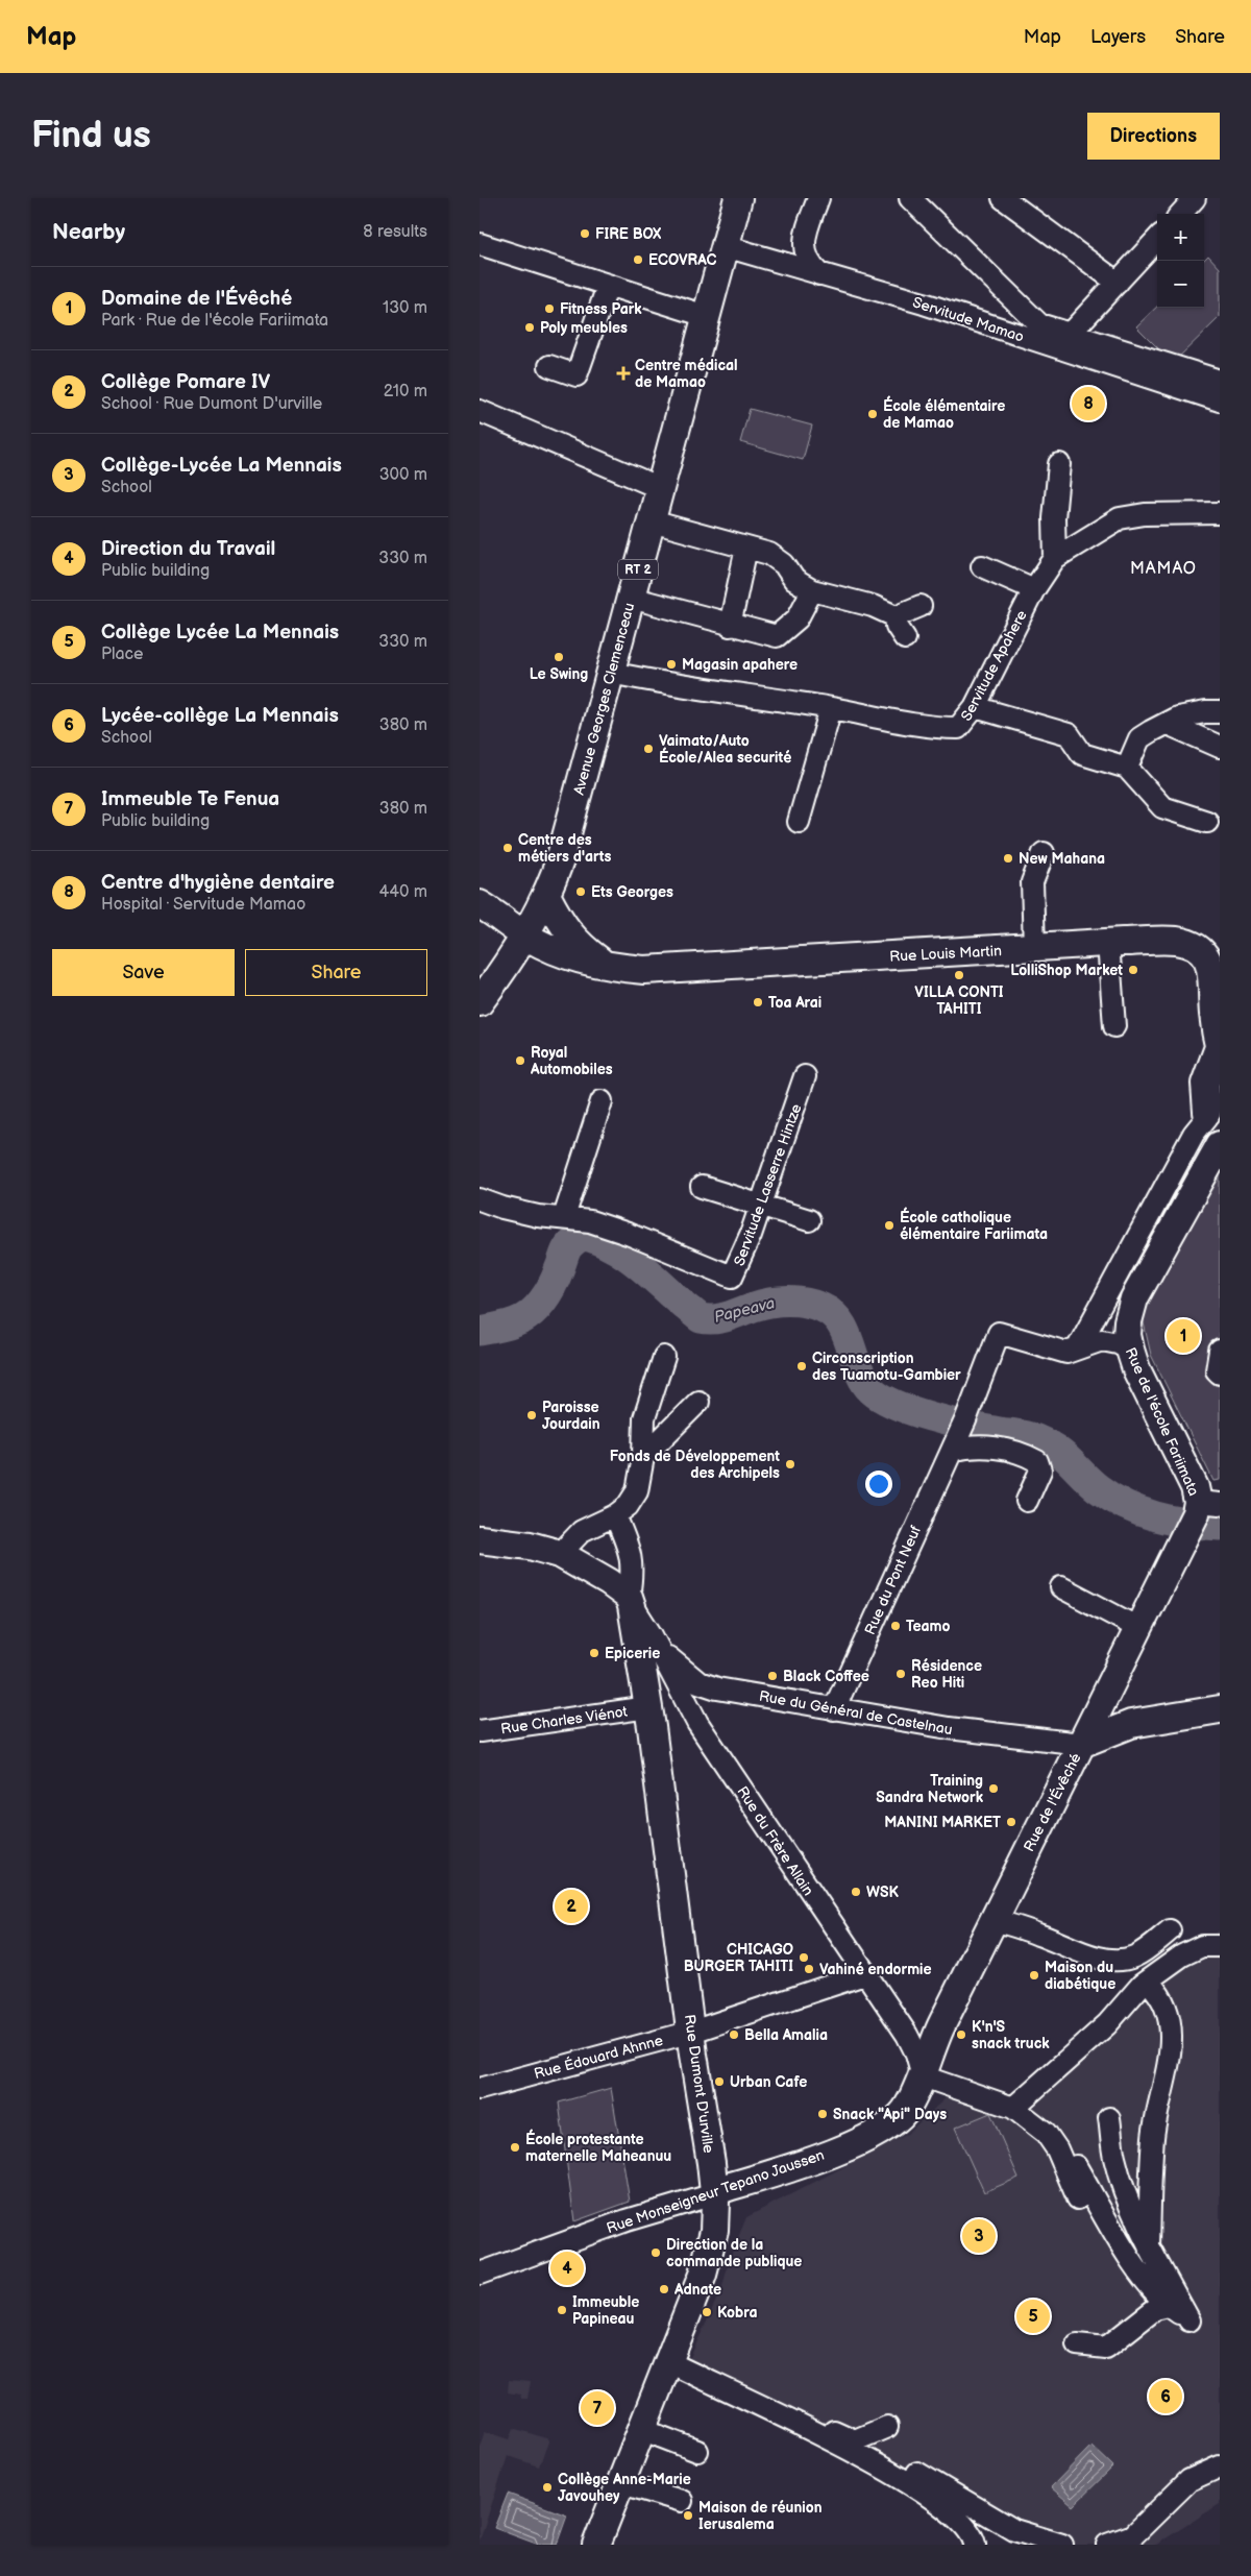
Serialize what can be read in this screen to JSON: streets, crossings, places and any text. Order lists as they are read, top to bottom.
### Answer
{
  "streets": {
    "main road": [
      "RT 2",
      "Avenue Georges Clemenceau",
      "Rue Louis Martin",
      "Rue de l'école Fariimata",
      "Rue de l'Évêché",
      "Rue Dumont D'urville",
      "Rue Monseigneur Tepano Jaussen"
    ],
    "street": [
      "Servitude Mamao",
      "Servitude Apahere",
      "Servitude Lasserre Hintze",
      "Rue du Pont Neuf",
      "Rue du Général de Castelnau",
      "Rue Charles Viénot",
      "Rue du Frère Allain",
      "Rue Édouard Ahnne"
    ]
  },
  "crossings": [
    ["Servitude Mamao", "Avenue Georges Clemenceau"],
    ["Servitude Apahere", "Avenue Georges Clemenceau"],
    ["Avenue Georges Clemenceau", "Rue Louis Martin"],
    ["Rue de l'école Fariimata", "Rue du Pont Neuf"],
    ["Rue de l'école Fariimata", "Rue de l'Évêché"],
    ["Rue du Pont Neuf", "Rue du Général de Castelnau"],
    ["Rue du Général de Castelnau", "Rue de l'Évêché"],
    ["Rue du Général de Castelnau", "Rue du Frère Allain"],
    ["Rue Charles Viénot", "Rue Dumont D'urville"],
    ["Rue de l'Évêché", "Rue du Frère Allain"],
    ["Rue de l'Évêché", "Rue Monseigneur Tepano Jaussen"],
    ["Rue du Frère Allain", "Rue Édouard Ahnne"],
    ["Rue du Frère Allain", "Rue Dumont D'urville"],
    ["Rue du Frère Allain", "Rue Monseigneur Tepano Jaussen"],
    ["Rue Édouard Ahnne", "Rue Dumont D'urville"],
    ["Rue Dumont D'urville", "Rue Monseigneur Tepano Jaussen"]
  ],
  "districts": ["MAMAO"],
  "water": ["Papeava"],
  "places": {
    "other": [
      "FIRE BOX",
      "ECOVRAC",
      "Fitness Park",
      "Poly meubles",
      "École élémentaire de Mamao",
      "Le Swing",
      "Magasin apahere",
      "Vaimato/Auto École/Alea securité",
      "Centre des métiers d'arts",
      "New Mahana",
      "Ets Georges",
      "LolliShop Market",
      "VILLA CONTI TAHITI",
      "Toa Arai",
      "Royal Automobiles",
      "École catholique élémentaire Fariimata",
      "Circonscription des Tuamotu-Gambier",
      "Paroisse Jourdain",
      "Fonds de Développement des Archipels",
      "Teamo",
      "Epicerie",
      "Résidence Reo Hiti",
      "Black Coffee",
      "Training Sandra Network",
      "MANINI MARKET",
      "WSK",
      "CHICAGO BURGER TAHITI",
      "Vahiné endormie",
      "Maison du diabétique",
      "Bella Amalia",
      "K'n'S snack truck",
      "Urban Cafe",
      "Snack \"Api\" Days",
      "École protestante maternelle Maheanuu",
      "Direction de la commande publique",
      "Adnate",
      "Immeuble Papineau",
      "Kobra",
      "Collège Anne-Marie Javouhey",
      "Maison de réunion Ierusalema"
    ],
    "health": ["Centre médical de Mamao"]
  },
  "page": {
    "header": "Map",
    "nav": ["Map", "Layers", "Share"],
    "buttons": [
      "Directions",
      ["Save", "Share"]
    ],
    "title": "Find us",
    "heading": ["Nearby", "8 results"],
    "map_buttons": ["+", "−"],
    "list": [
      {
        "mark": "1",
        "name": "Domaine de l'Évêché",
        "note": "Park · Rue de l'école Fariimata",
        "value": "130 m"
      },
      {
        "mark": "2",
        "name": "Collège Pomare IV",
        "note": "School · Rue Dumont D'urville",
        "value": "210 m"
      },
      {
        "mark": "3",
        "name": "Collège-Lycée La Mennais",
        "note": "School",
        "value": "300 m"
      },
      {
        "mark": "4",
        "name": "Direction du Travail",
        "note": "Public building",
        "value": "330 m"
      },
      {
        "mark": "5",
        "name": "Collège Lycée La Mennais",
        "note": "Place",
        "value": "330 m"
      },
      {
        "mark": "6",
        "name": "Lycée-collège La Mennais",
        "note": "School",
        "value": "380 m"
      },
      {
        "mark": "7",
        "name": "Immeuble Te Fenua",
        "note": "Public building",
        "value": "380 m"
      },
      {
        "mark": "8",
        "name": "Centre d'hygiène dentaire",
        "note": "Hospital · Servitude Mamao",
        "value": "440 m"
      }
    ],
    "pins": [
      "8",
      "1",
      "2",
      "3",
      "4",
      "5",
      "6",
      "7"
    ]
  }
}
